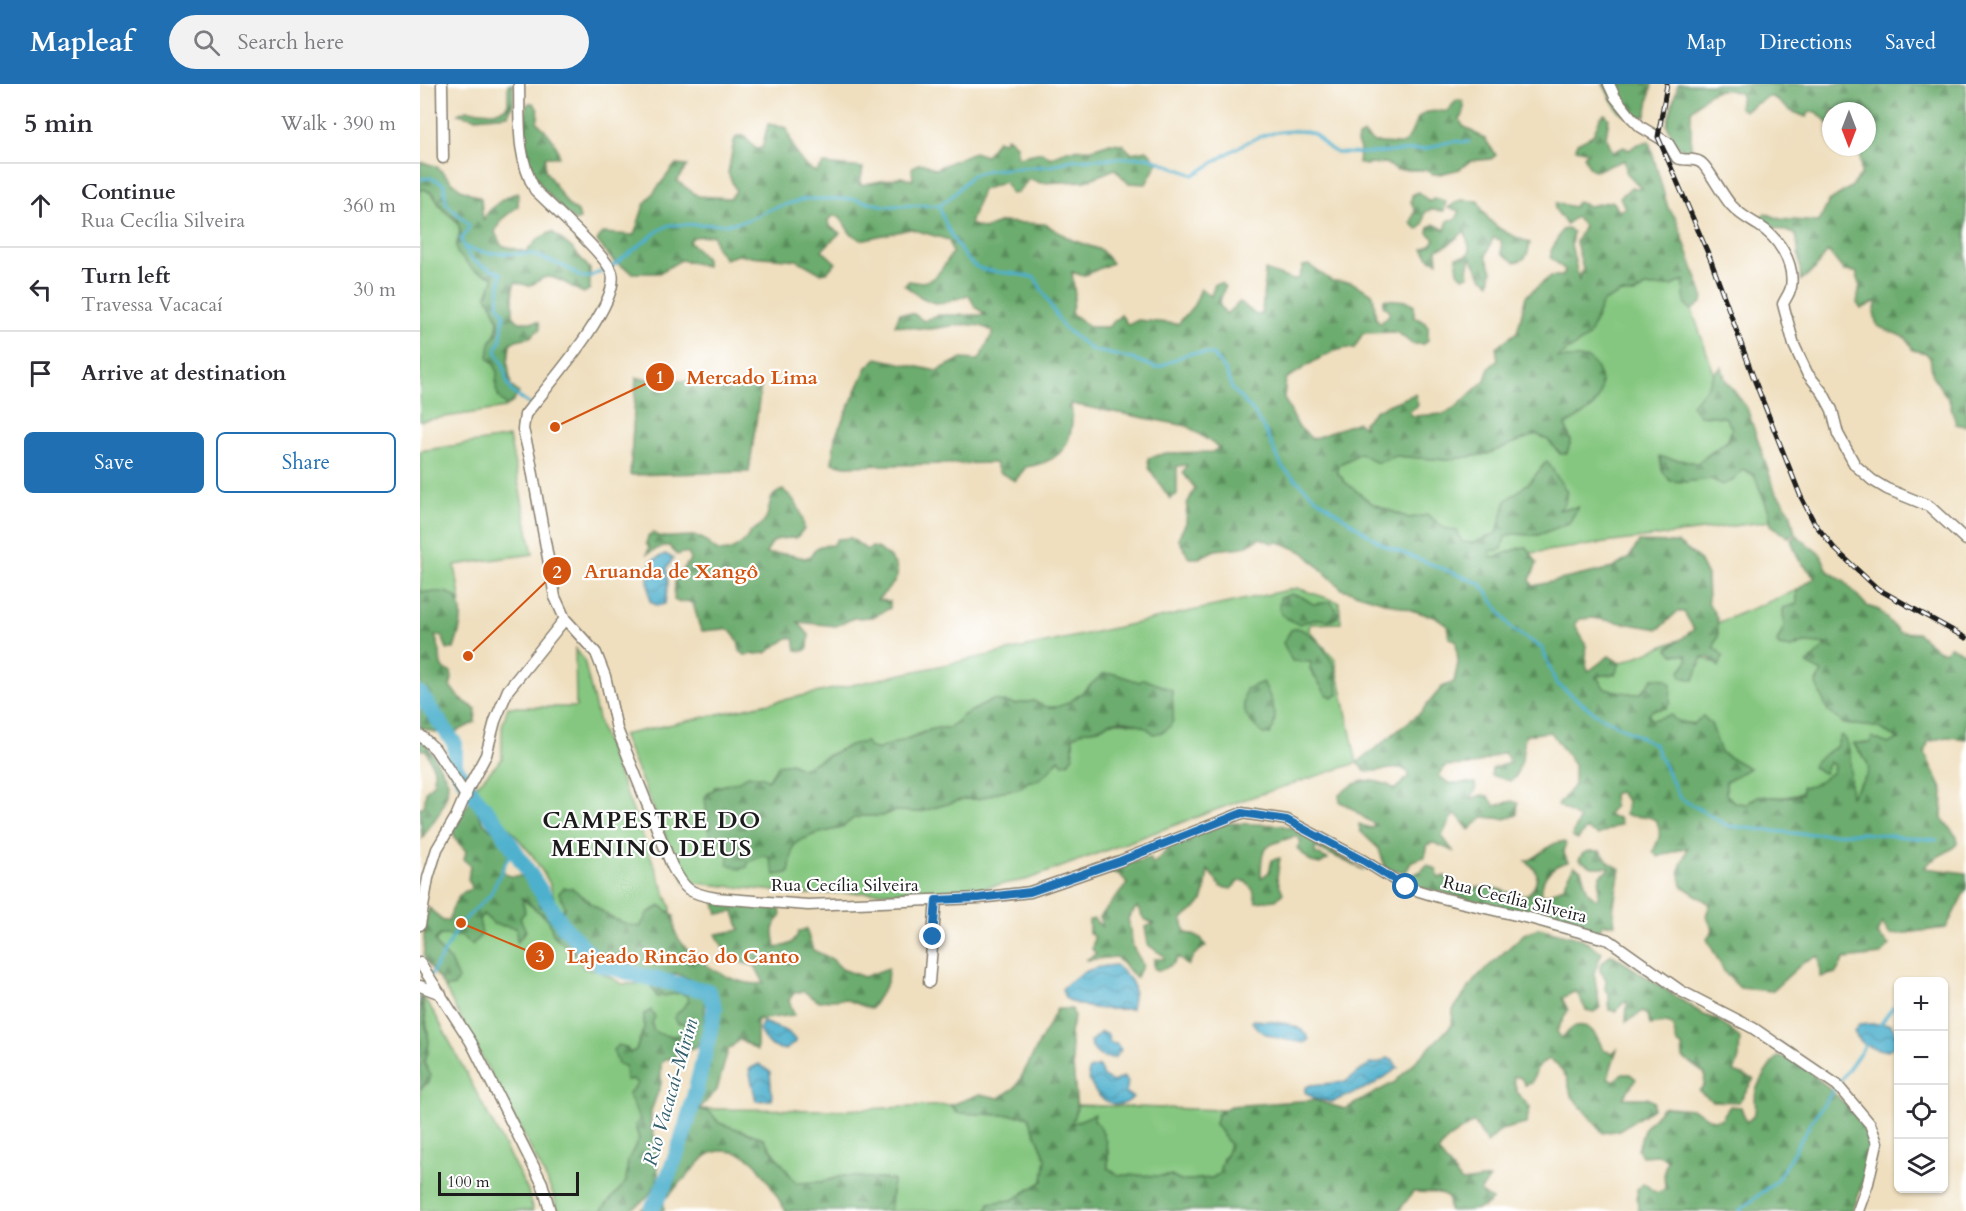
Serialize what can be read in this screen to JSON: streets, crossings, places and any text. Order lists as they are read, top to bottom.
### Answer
{
  "streets": {
    "street": ["Rua Cecília Silveira"]
  },
  "districts": ["CAMPESTRE DO MENINO DEUS"],
  "water": ["Rio Vacacaí-Mirim"],
  "places": ["Mercado Lima", "Aruanda de Xangô", "Lajeado Rincão do Canto"],
  "scale_bar": "100 m",
  "north": "bottom",
  "page": {
    "header": "Mapleaf",
    "search": "Search here",
    "nav": ["Map", "Directions", "Saved"],
    "heading": ["5 min", "Walk · 390 m"],
    "list": [
      ["Continue", "Rua Cecília Silveira", "360 m"],
      ["Turn left", "Travessa Vacacaí", "30 m"],
      "Arrive at destination"
    ],
    "buttons": ["Save", "Share"],
    "map_buttons": ["+", "−"],
    "scale": "100 m"
  }
}
